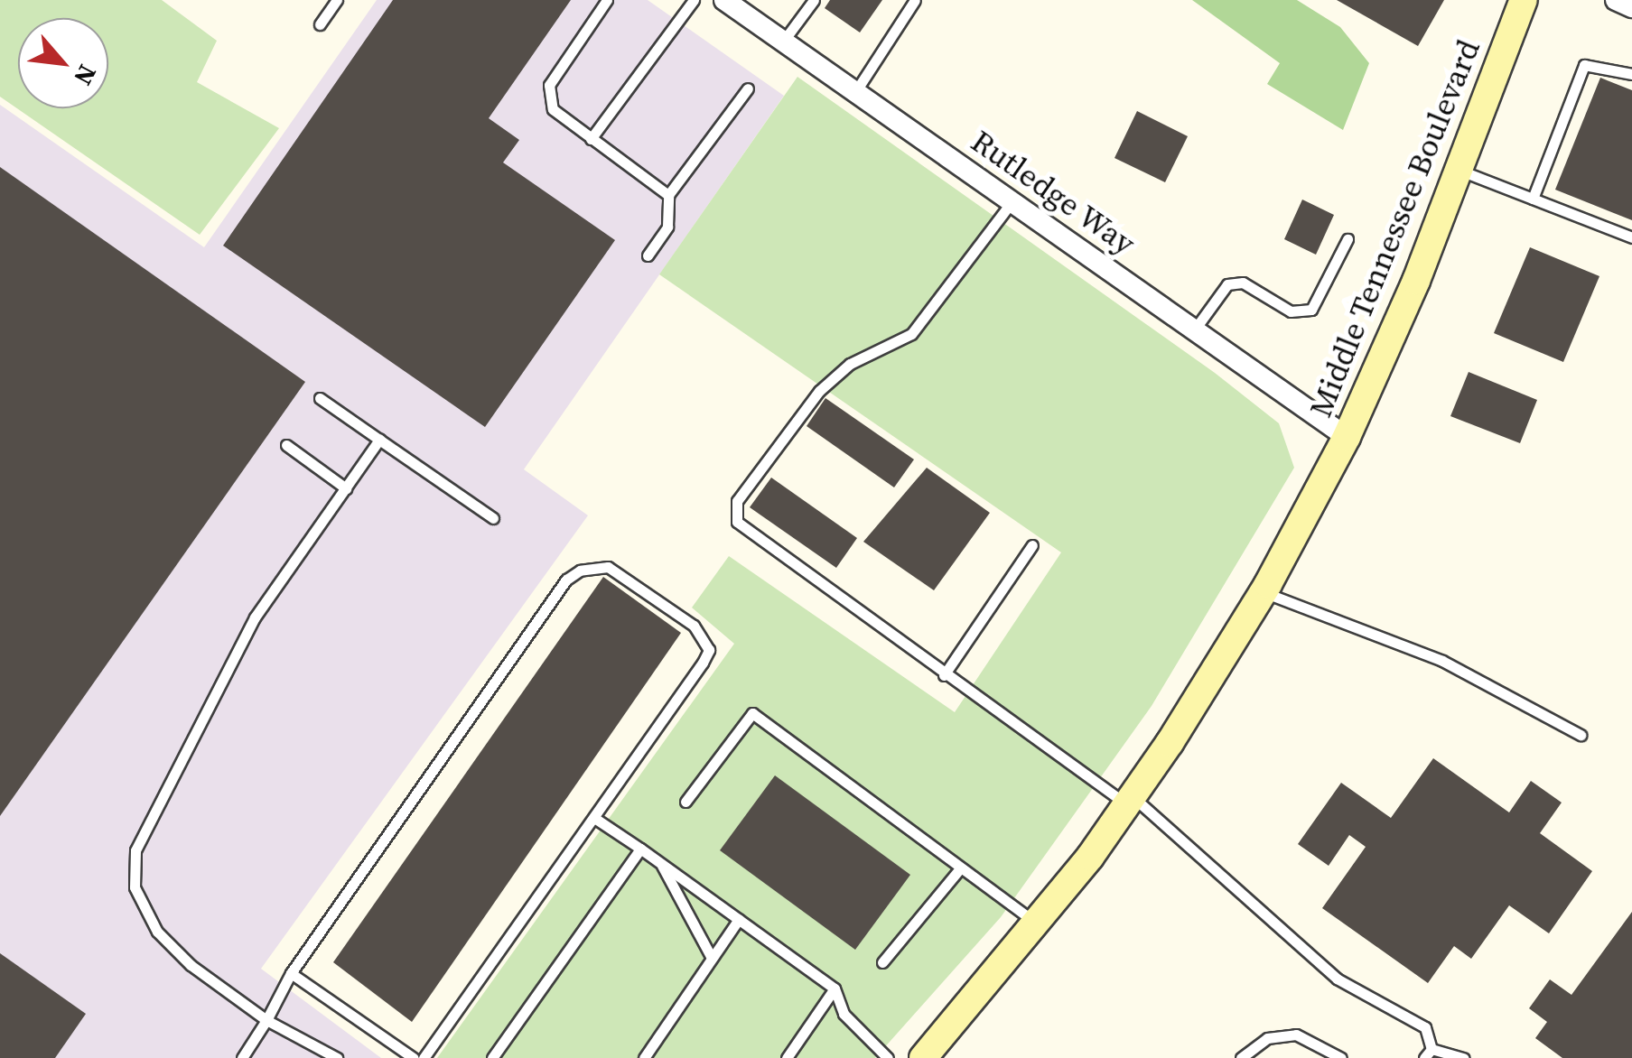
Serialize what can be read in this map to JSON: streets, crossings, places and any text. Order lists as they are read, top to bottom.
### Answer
{
  "streets": {
    "main road": ["Middle Tennessee Boulevard"],
    "street": ["Rutledge Way"]
  },
  "crossings": [
    ["Rutledge Way", "Middle Tennessee Boulevard"]
  ],
  "north": "bottom right"
}
